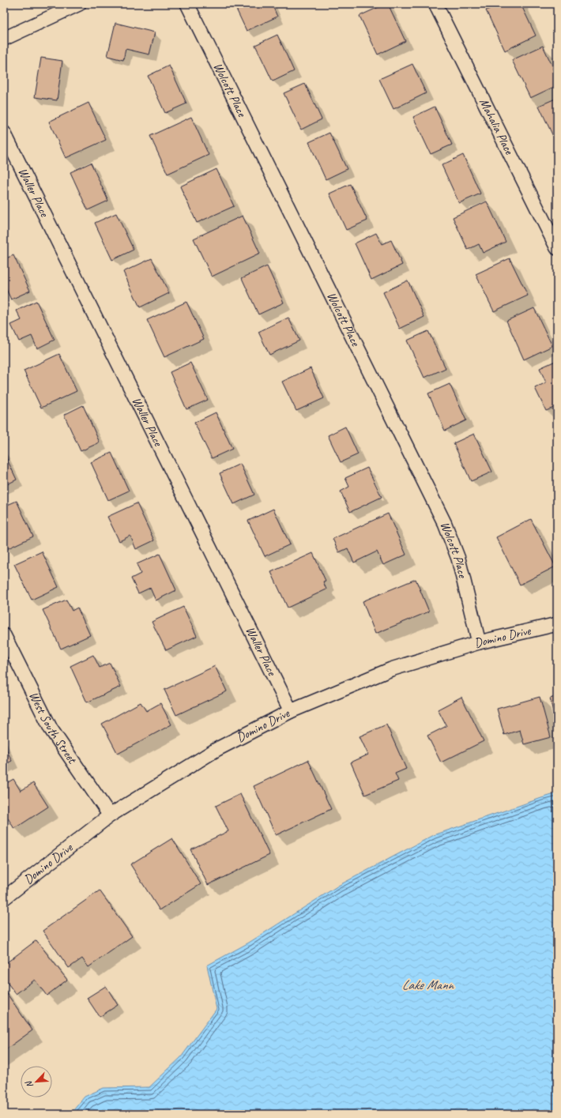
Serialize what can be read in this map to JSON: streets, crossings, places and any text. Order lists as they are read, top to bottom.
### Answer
{
  "streets": {
    "street": [
      "Wolcott Place",
      "Mahalia Place",
      "Waller Place",
      "Domino Drive",
      "West South Street"
    ]
  },
  "crossings": [
    ["Wolcott Place", "Domino Drive"],
    ["Waller Place", "Domino Drive"],
    ["Domino Drive", "West South Street"]
  ],
  "water": ["Lake Mann"],
  "north": "bottom left"
}
